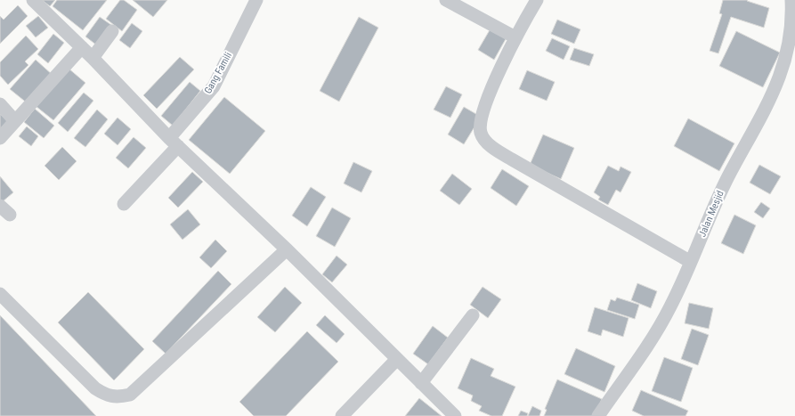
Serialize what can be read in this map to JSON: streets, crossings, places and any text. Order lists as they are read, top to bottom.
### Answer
{
  "streets": {
    "street": ["Gang Famili", "Jalan Mesjid"]
  }
}
